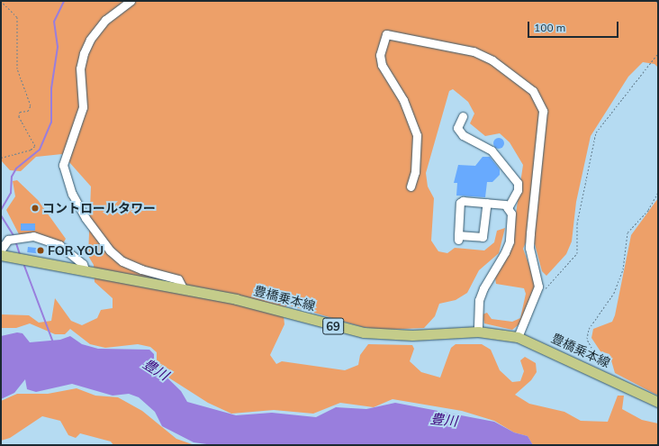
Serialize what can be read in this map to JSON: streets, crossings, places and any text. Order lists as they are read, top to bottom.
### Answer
{
  "streets": {
    "main road": ["豊橋乗本線", "69"]
  },
  "water": ["豊川"],
  "places": ["コントロールタワー", "FOR YOU"],
  "scale_bar": "100 m"
}
